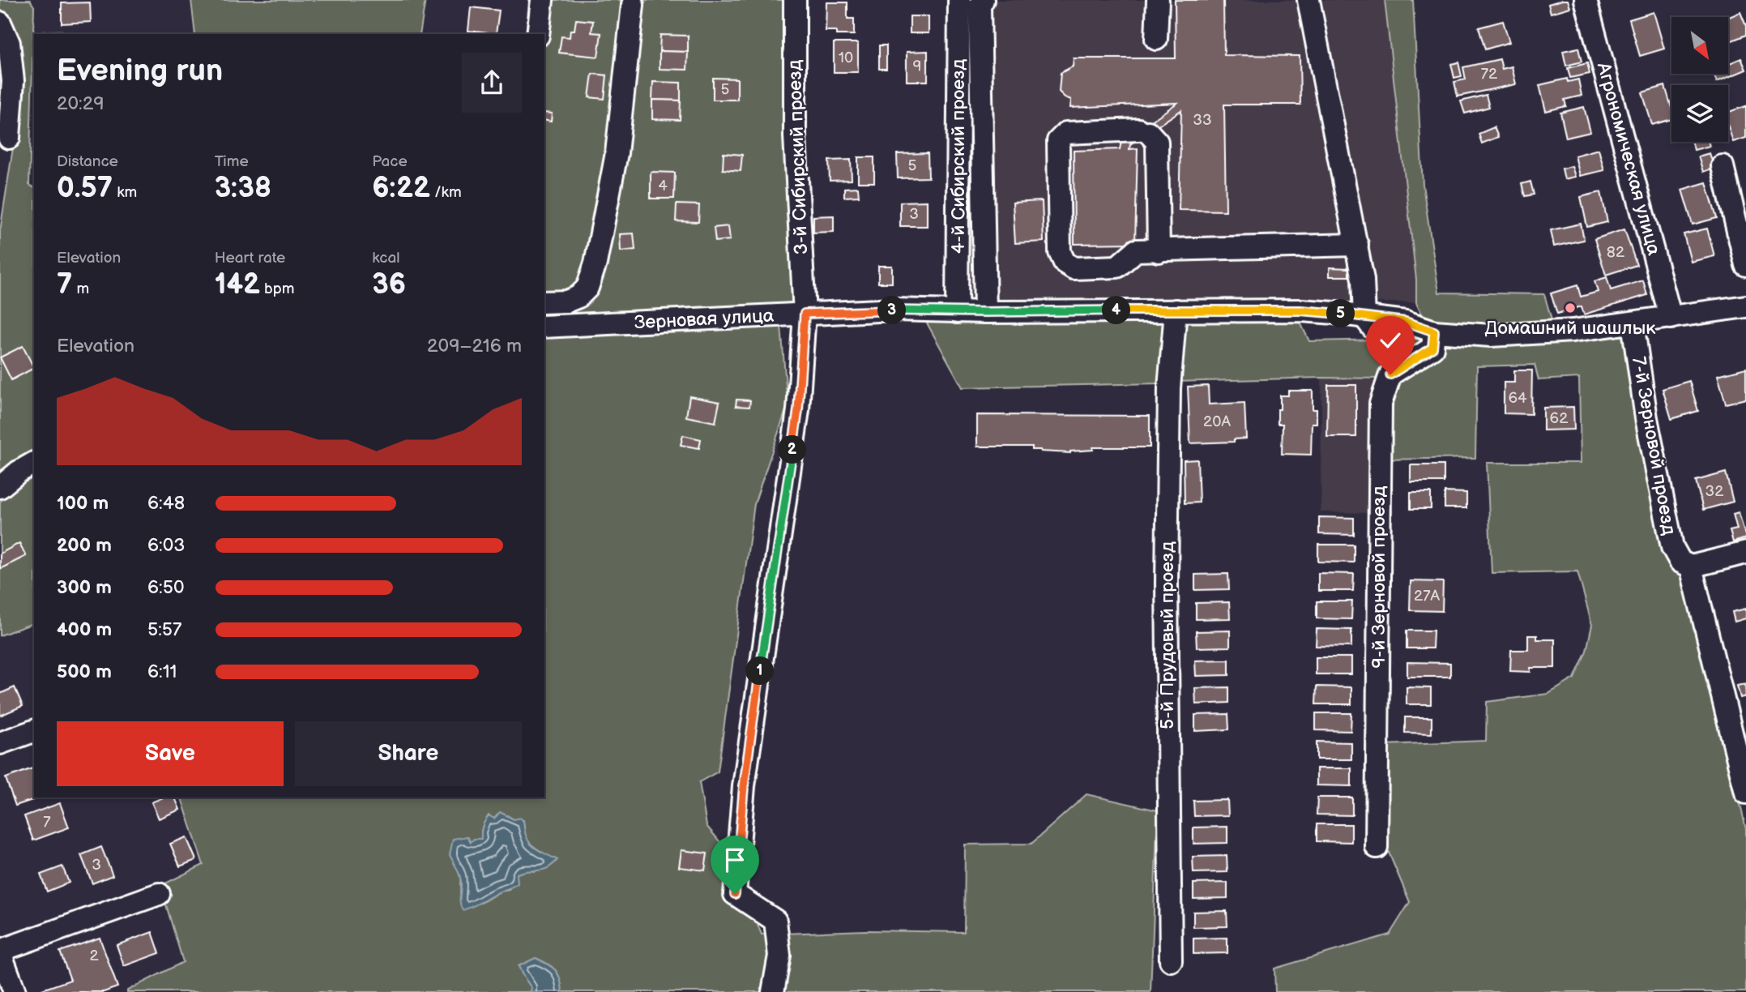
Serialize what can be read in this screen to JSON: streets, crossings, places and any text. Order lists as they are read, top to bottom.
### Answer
{
  "streets": {
    "street": [
      "4-й Сибирский проезд",
      "3-й Сибирский проезд",
      "Агрономическая улица",
      "Зерновая улица",
      "7-й Зерновой проезд",
      "9-й Зерновой проезд",
      "5-й Прудовый проезд"
    ]
  },
  "crossings": [
    ["4-й Сибирский проезд", "Зерновая улица"],
    ["3-й Сибирский проезд", "Зерновая улица"],
    ["Агрономическая улица", "Зерновая улица"],
    ["Зерновая улица", "7-й Зерновой проезд"],
    ["Зерновая улица", "9-й Зерновой проезд"],
    ["Зерновая улица", "5-й Прудовый проезд"]
  ],
  "places": ["Домашний шашлык"],
  "house_numbers": [
    "10",
    "9",
    "72",
    "5",
    "33",
    "5",
    "4",
    "3",
    "82",
    "64",
    "62",
    "20А",
    "32",
    "27А",
    "7",
    "3",
    "2"
  ],
  "north": "bottom right",
  "page": {
    "heading": ["Evening run", "20:29"],
    "stats": [
      ["Distance", "0.57 km"],
      ["Time", "3:38"],
      ["Pace", "6:22 /km"],
      ["Elevation", "7 m"],
      ["Heart rate", "142 bpm"],
      ["kcal", "36"]
    ],
    "pins": [
      "3",
      "4",
      "5",
      "2",
      "1"
    ],
    "chart": ["Elevation", "209–216 m"],
    "list": [
      {
        "name": "100 m",
        "note": "6:48"
      },
      {
        "name": "200 m",
        "note": "6:03"
      },
      {
        "name": "300 m",
        "note": "6:50"
      },
      {
        "name": "400 m",
        "note": "5:57"
      },
      {
        "name": "500 m",
        "note": "6:11"
      }
    ],
    "buttons": ["Save", "Share"]
  }
}
